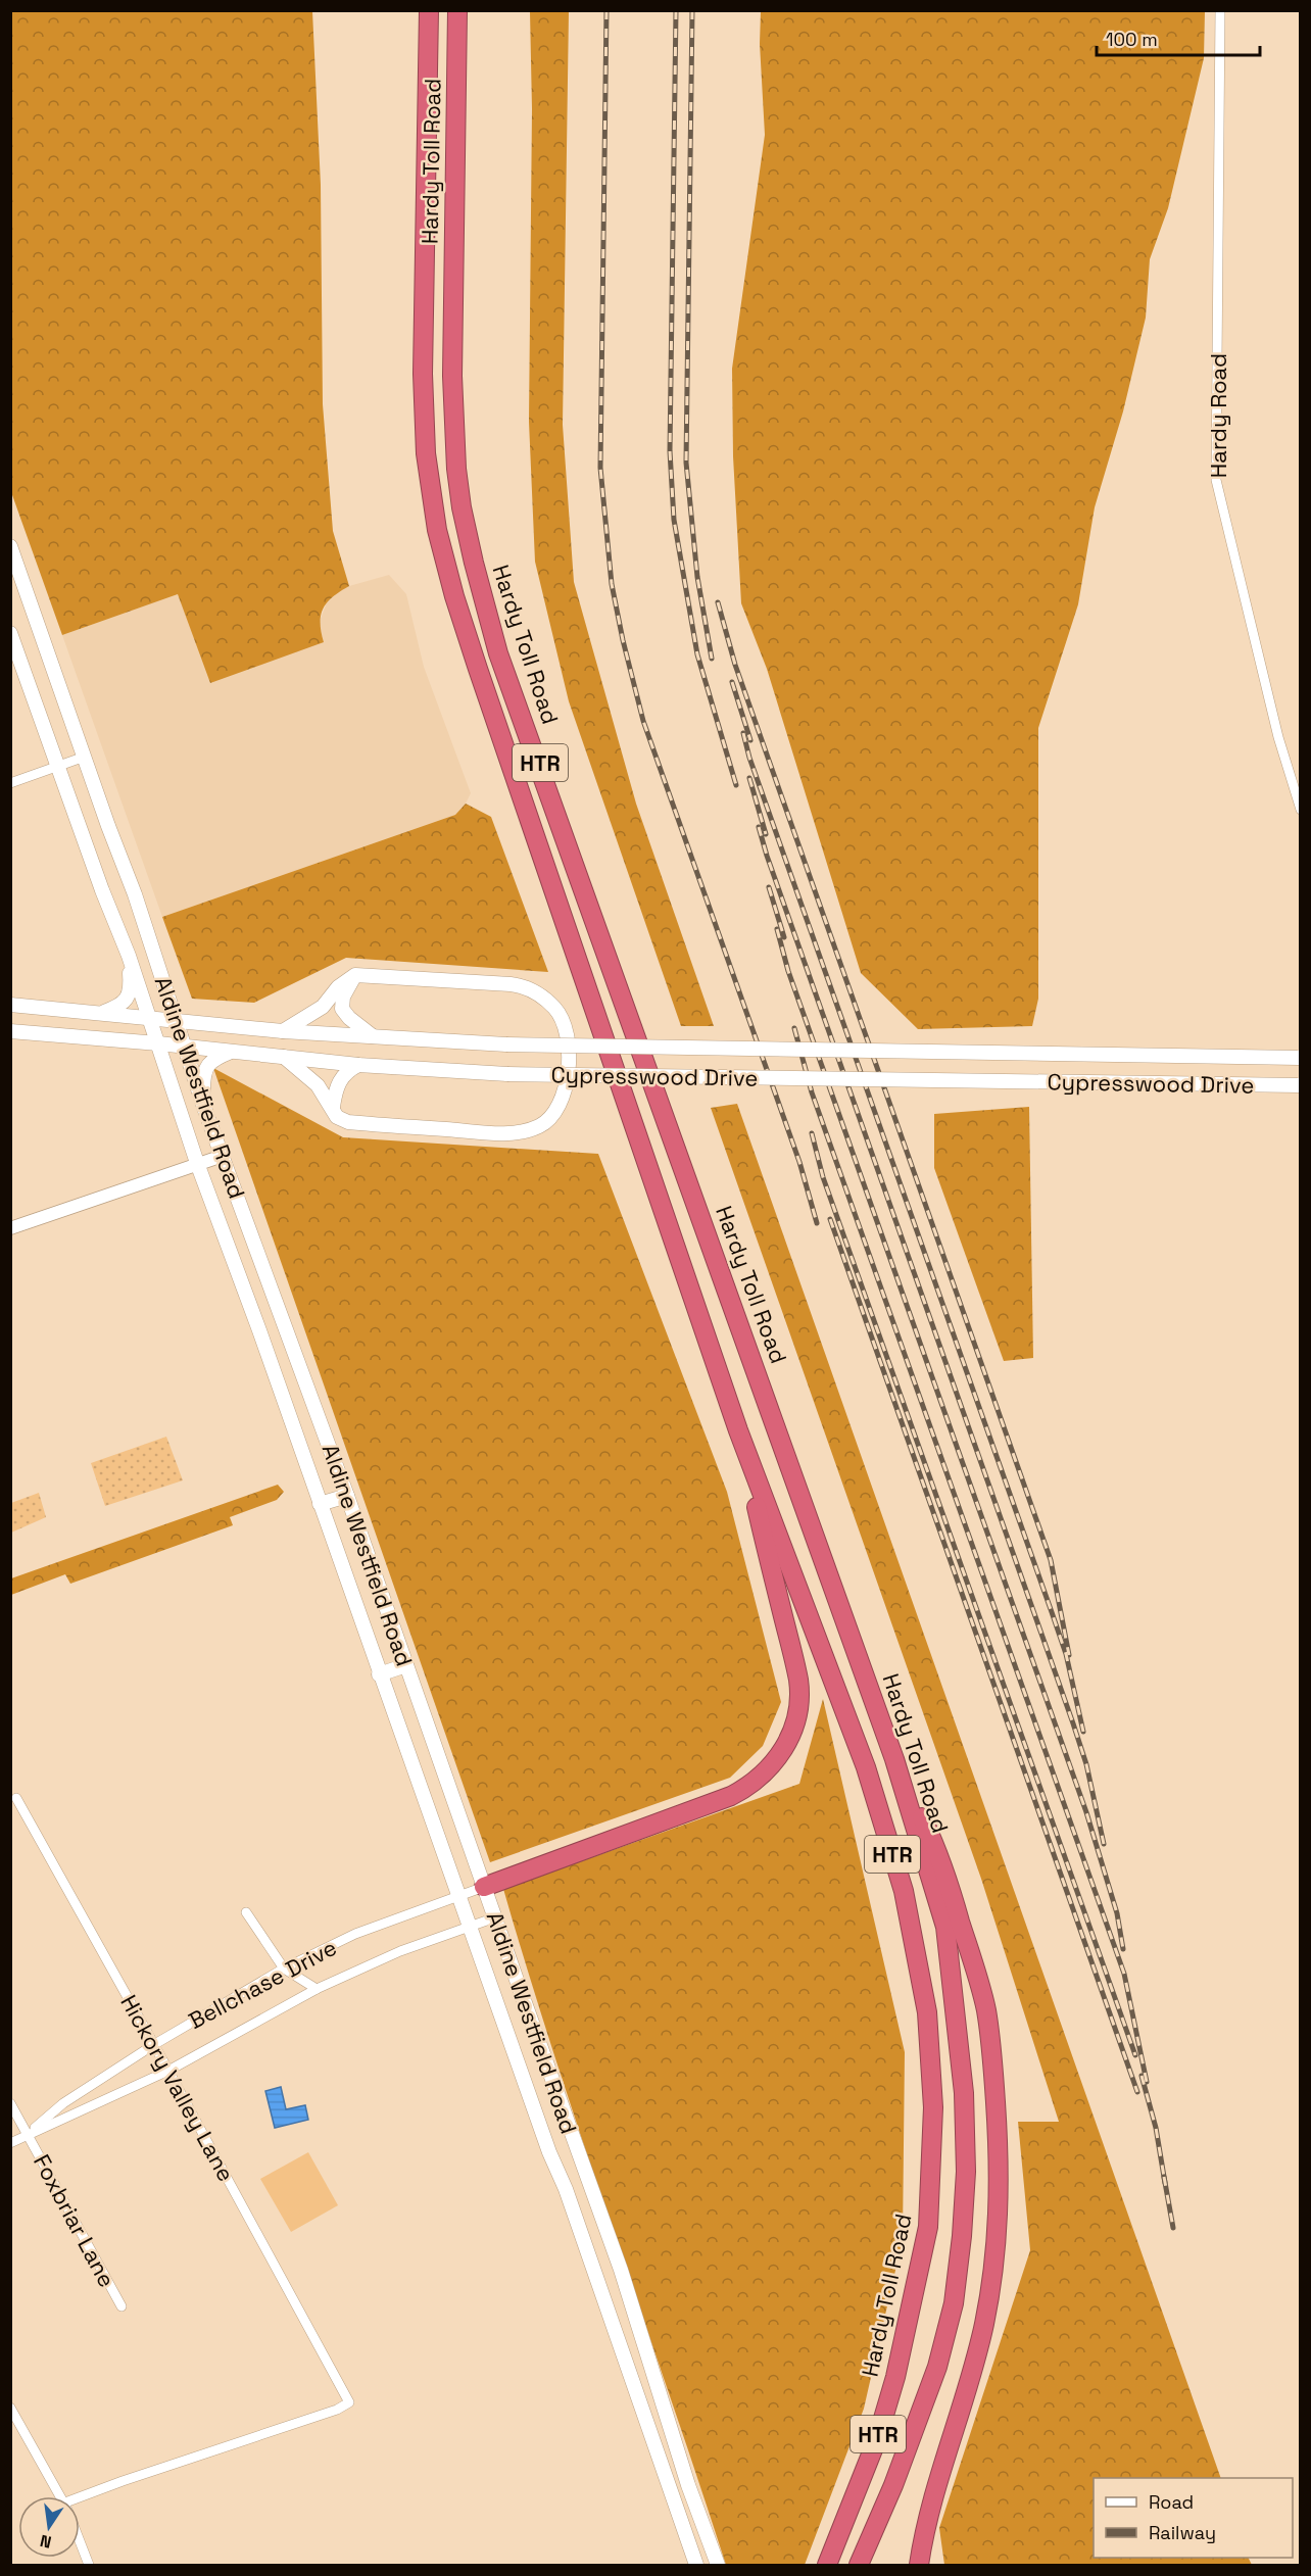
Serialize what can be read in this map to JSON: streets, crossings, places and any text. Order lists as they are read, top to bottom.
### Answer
{
  "streets": {
    "highway": ["Hardy Toll Road", "HTR"],
    "main road": ["Cypresswood Drive", "Aldine Westfield Road"],
    "street": [
      "Hardy Road",
      "Bellchase Drive",
      "Hickory Valley Lane",
      "Foxbriar Lane"
    ]
  },
  "crossings": [
    ["Cypresswood Drive", "Aldine Westfield Road"],
    ["Aldine Westfield Road", "Bellchase Drive"],
    ["Bellchase Drive", "Hickory Valley Lane"],
    ["Bellchase Drive", "Foxbriar Lane"]
  ],
  "legend": ["Road", "Railway"],
  "scale_bar": "100 m",
  "north": "bottom"
}
